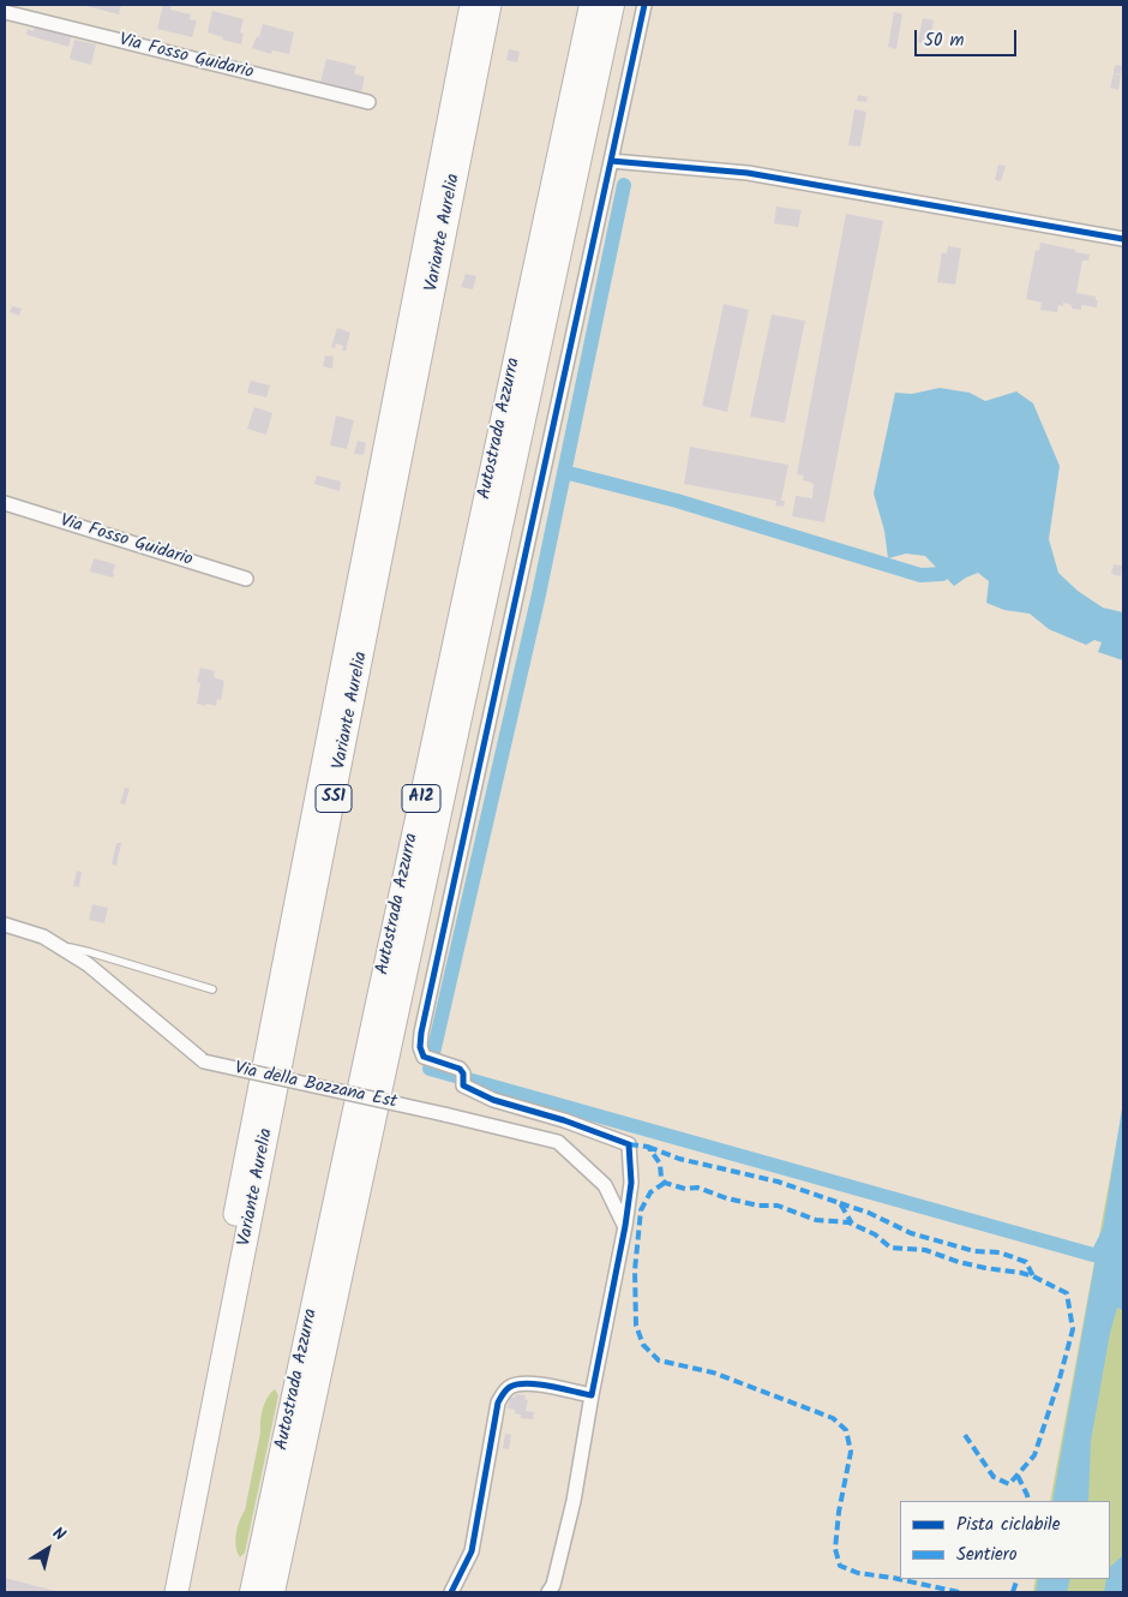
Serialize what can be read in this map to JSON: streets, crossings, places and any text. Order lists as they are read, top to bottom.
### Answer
{
  "streets": {
    "highway": [
      "Variante Aurelia",
      "Autostrada Azzurra",
      "SS1",
      "A12"
    ],
    "street": ["Via Fosso Guidario", "Via della Bozzana Est"]
  },
  "legend": ["Pista ciclabile", "Sentiero"],
  "scale_bar": "50 m",
  "north": "top right"
}
